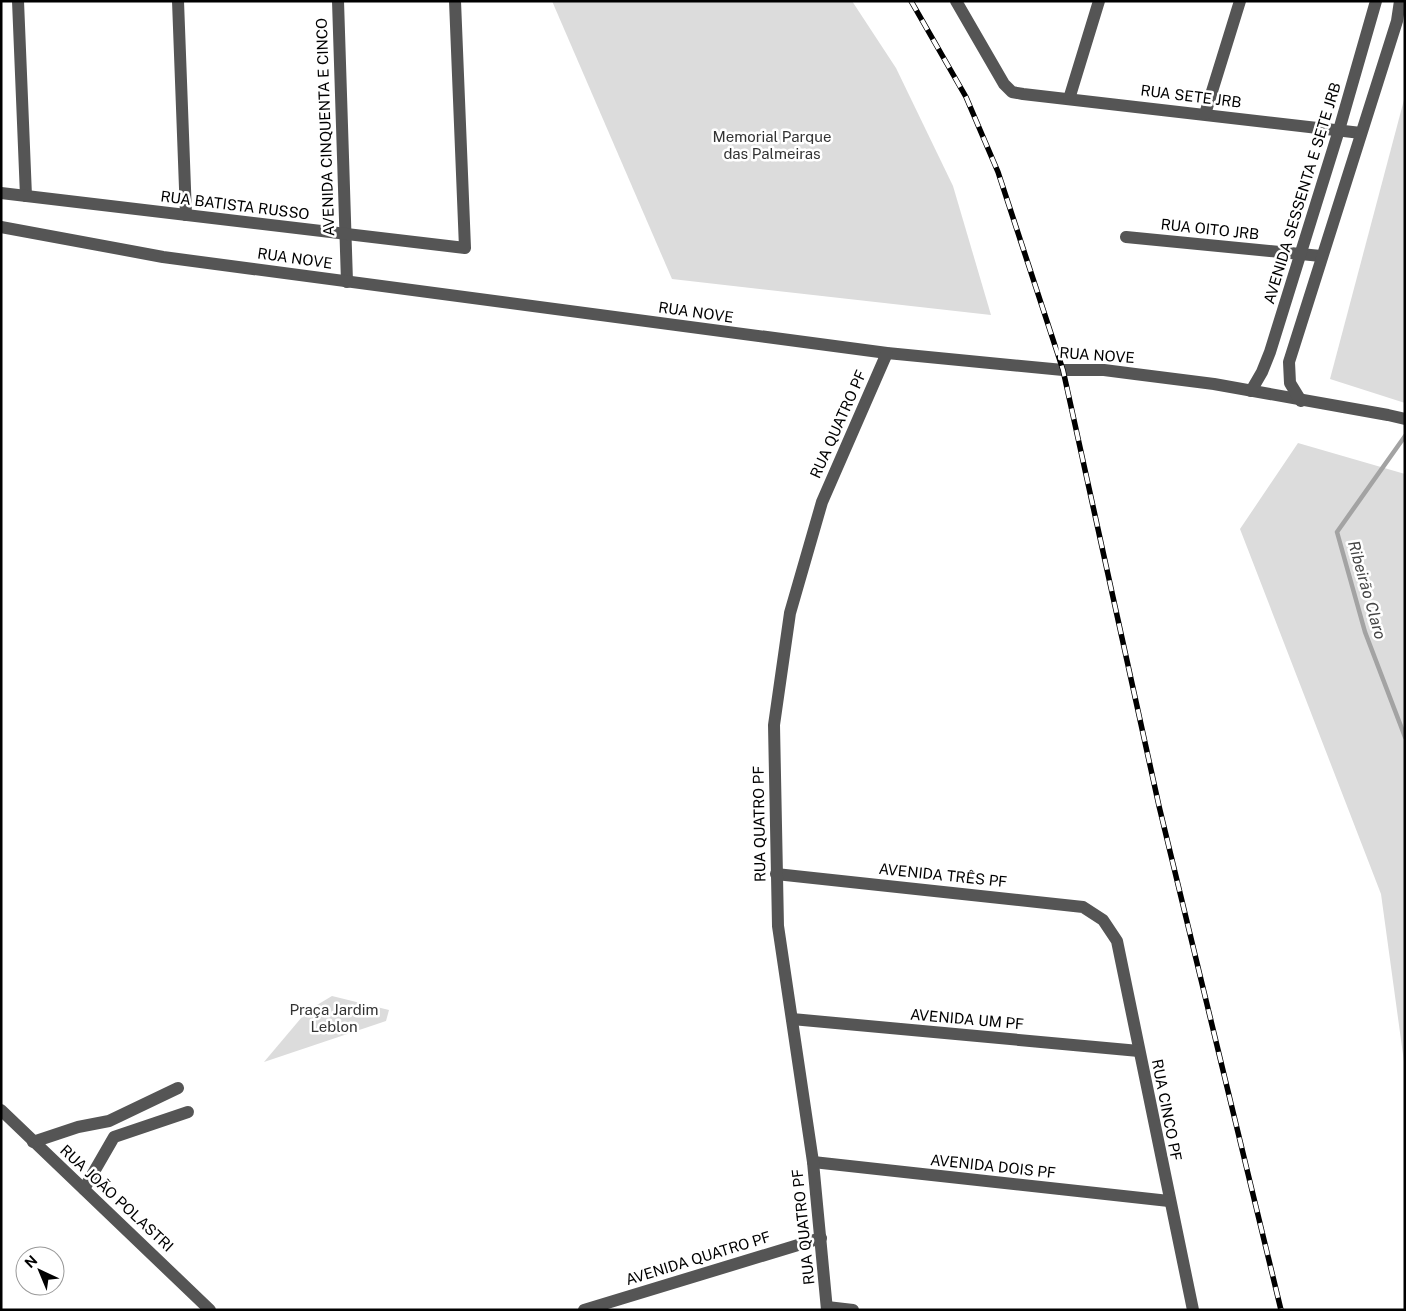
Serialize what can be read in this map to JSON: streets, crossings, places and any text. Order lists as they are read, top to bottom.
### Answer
{
  "streets": {
    "street": [
      "RUA SETE JRB",
      "AVENIDA CINQUENTA E CINCO",
      "AVENIDA SESSENTA E SETE JRB",
      "RUA BATISTA RUSSO",
      "RUA OITO JRB",
      "RUA NOVE",
      "RUA QUATRO PF",
      "AVENIDA TRÊS PF",
      "AVENIDA UM PF",
      "RUA CINCO PF",
      "AVENIDA DOIS PF",
      "RUA JOÃO POLASTRI",
      "AVENIDA QUATRO PF"
    ]
  },
  "crossings": [
    ["RUA SETE JRB", "AVENIDA SESSENTA E SETE JRB"],
    ["AVENIDA CINQUENTA E CINCO", "RUA BATISTA RUSSO"],
    ["AVENIDA CINQUENTA E CINCO", "RUA NOVE"],
    ["AVENIDA SESSENTA E SETE JRB", "RUA OITO JRB"],
    ["AVENIDA SESSENTA E SETE JRB", "RUA NOVE"],
    ["RUA NOVE", "RUA QUATRO PF"],
    ["RUA QUATRO PF", "AVENIDA TRÊS PF"],
    ["RUA QUATRO PF", "AVENIDA UM PF"],
    ["RUA QUATRO PF", "AVENIDA DOIS PF"],
    ["RUA QUATRO PF", "AVENIDA QUATRO PF"],
    ["AVENIDA TRÊS PF", "RUA CINCO PF"],
    ["AVENIDA UM PF", "RUA CINCO PF"],
    ["RUA CINCO PF", "AVENIDA DOIS PF"]
  ],
  "water": ["Ribeirão Claro"],
  "parks": ["Memorial Parque das Palmeiras", "Praça Jardim Leblon"],
  "north": "top left"
}
